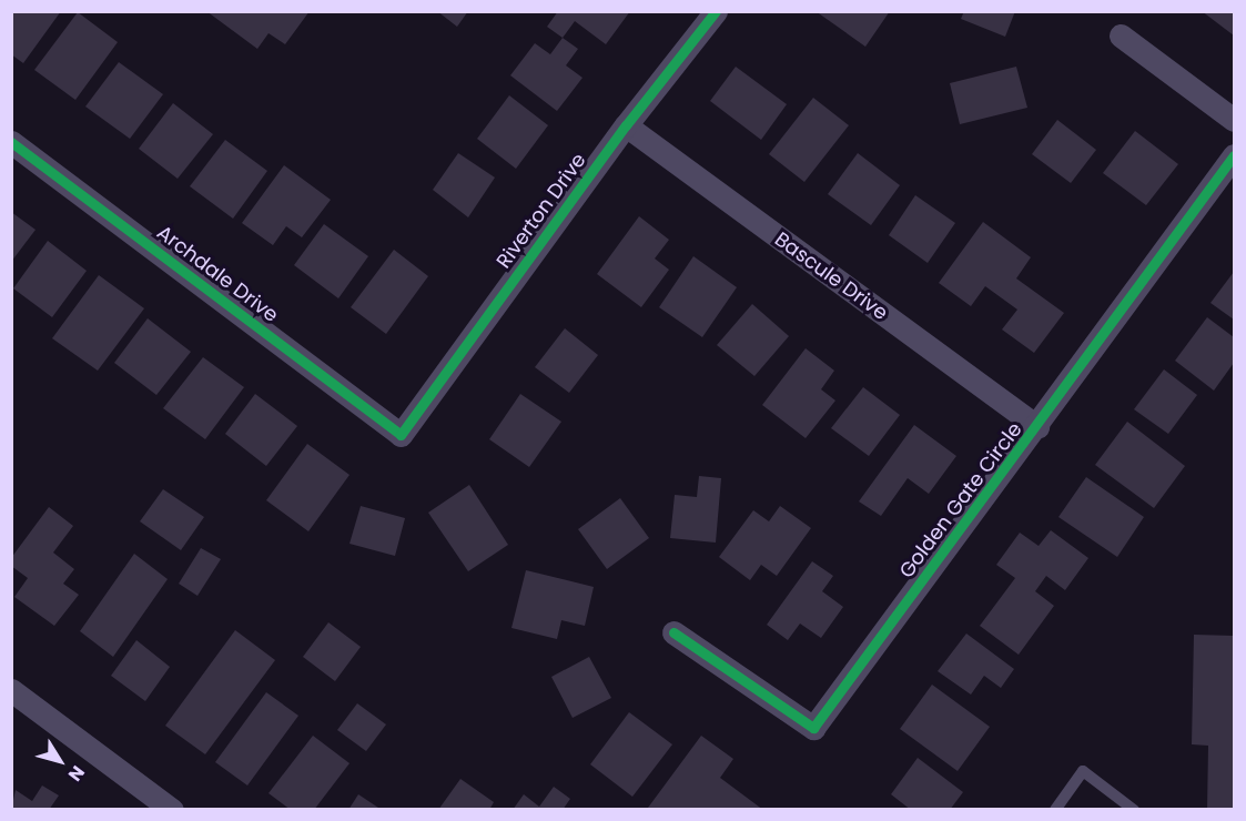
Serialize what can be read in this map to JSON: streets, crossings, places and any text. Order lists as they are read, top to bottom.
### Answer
{
  "streets": {
    "street": [
      "Riverton Drive",
      "Archdale Drive",
      "Bascule Drive",
      "Golden Gate Circle"
    ]
  },
  "crossings": [
    ["Riverton Drive", "Archdale Drive"],
    ["Riverton Drive", "Bascule Drive"],
    ["Bascule Drive", "Golden Gate Circle"]
  ],
  "north": "bottom right"
}
